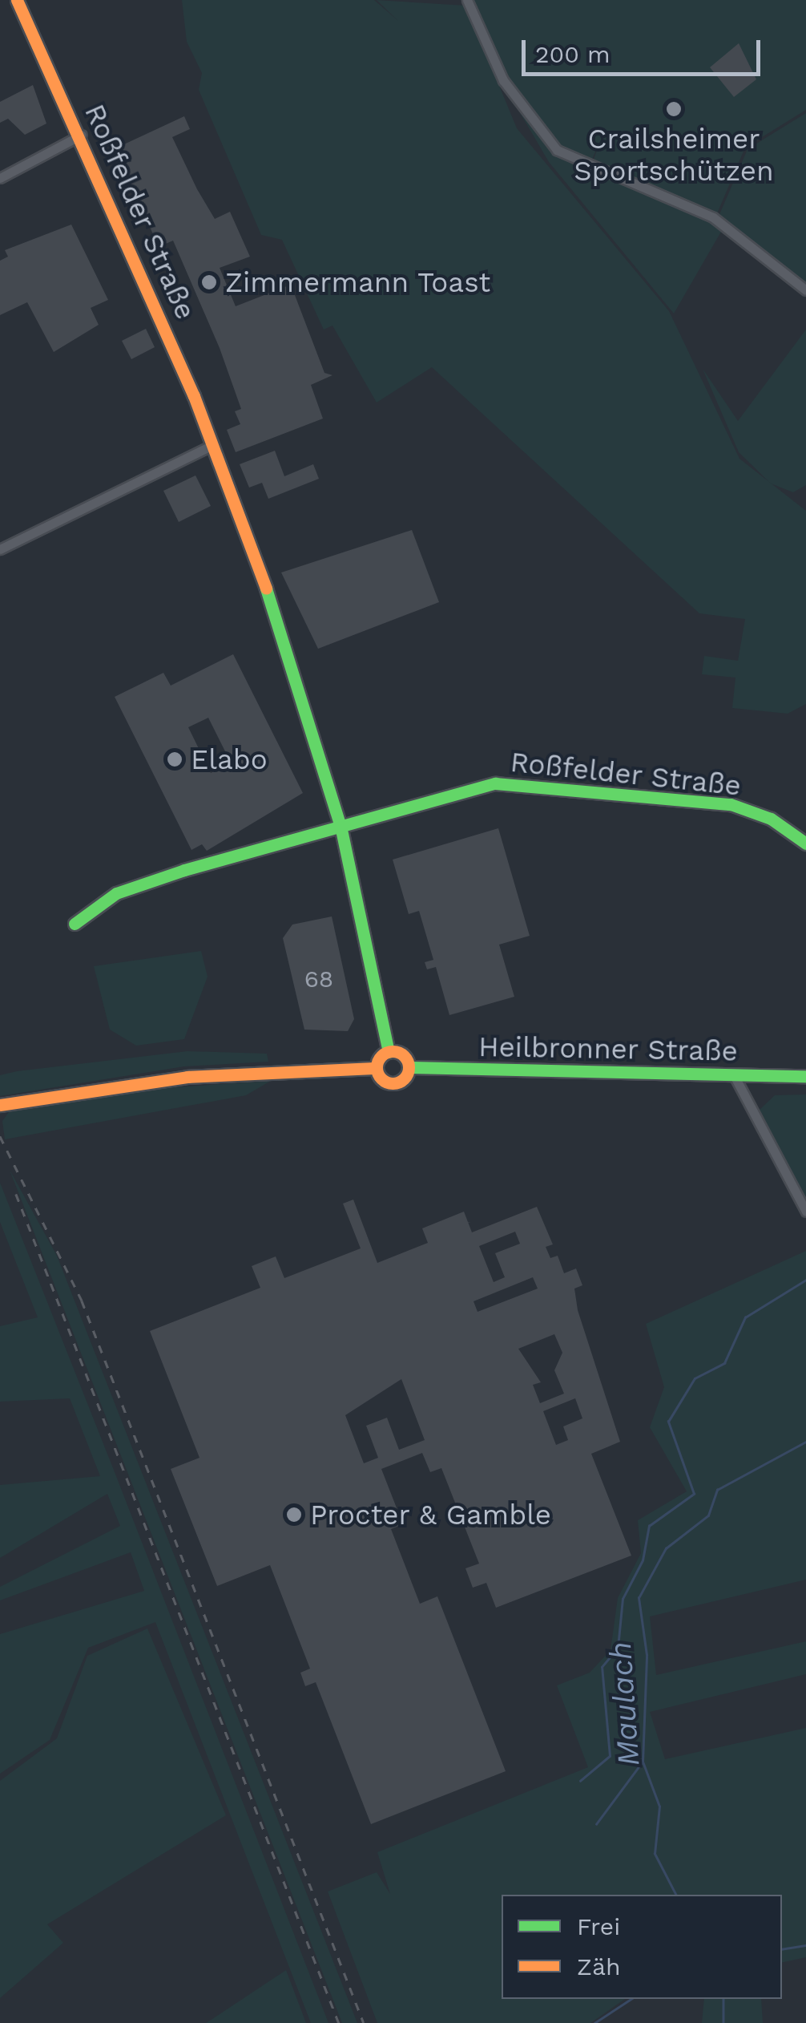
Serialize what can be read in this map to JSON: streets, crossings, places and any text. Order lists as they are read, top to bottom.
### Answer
{
  "streets": {
    "street": ["Roßfelder Straße", "Heilbronner Straße"]
  },
  "water": ["Maulach"],
  "places": [
    "Crailsheimer Sportschützen",
    "Zimmermann Toast",
    "Elabo",
    "Procter & Gamble"
  ],
  "house_numbers": ["68"],
  "legend": ["Frei", "Zäh"],
  "scale_bar": "200 m"
}
